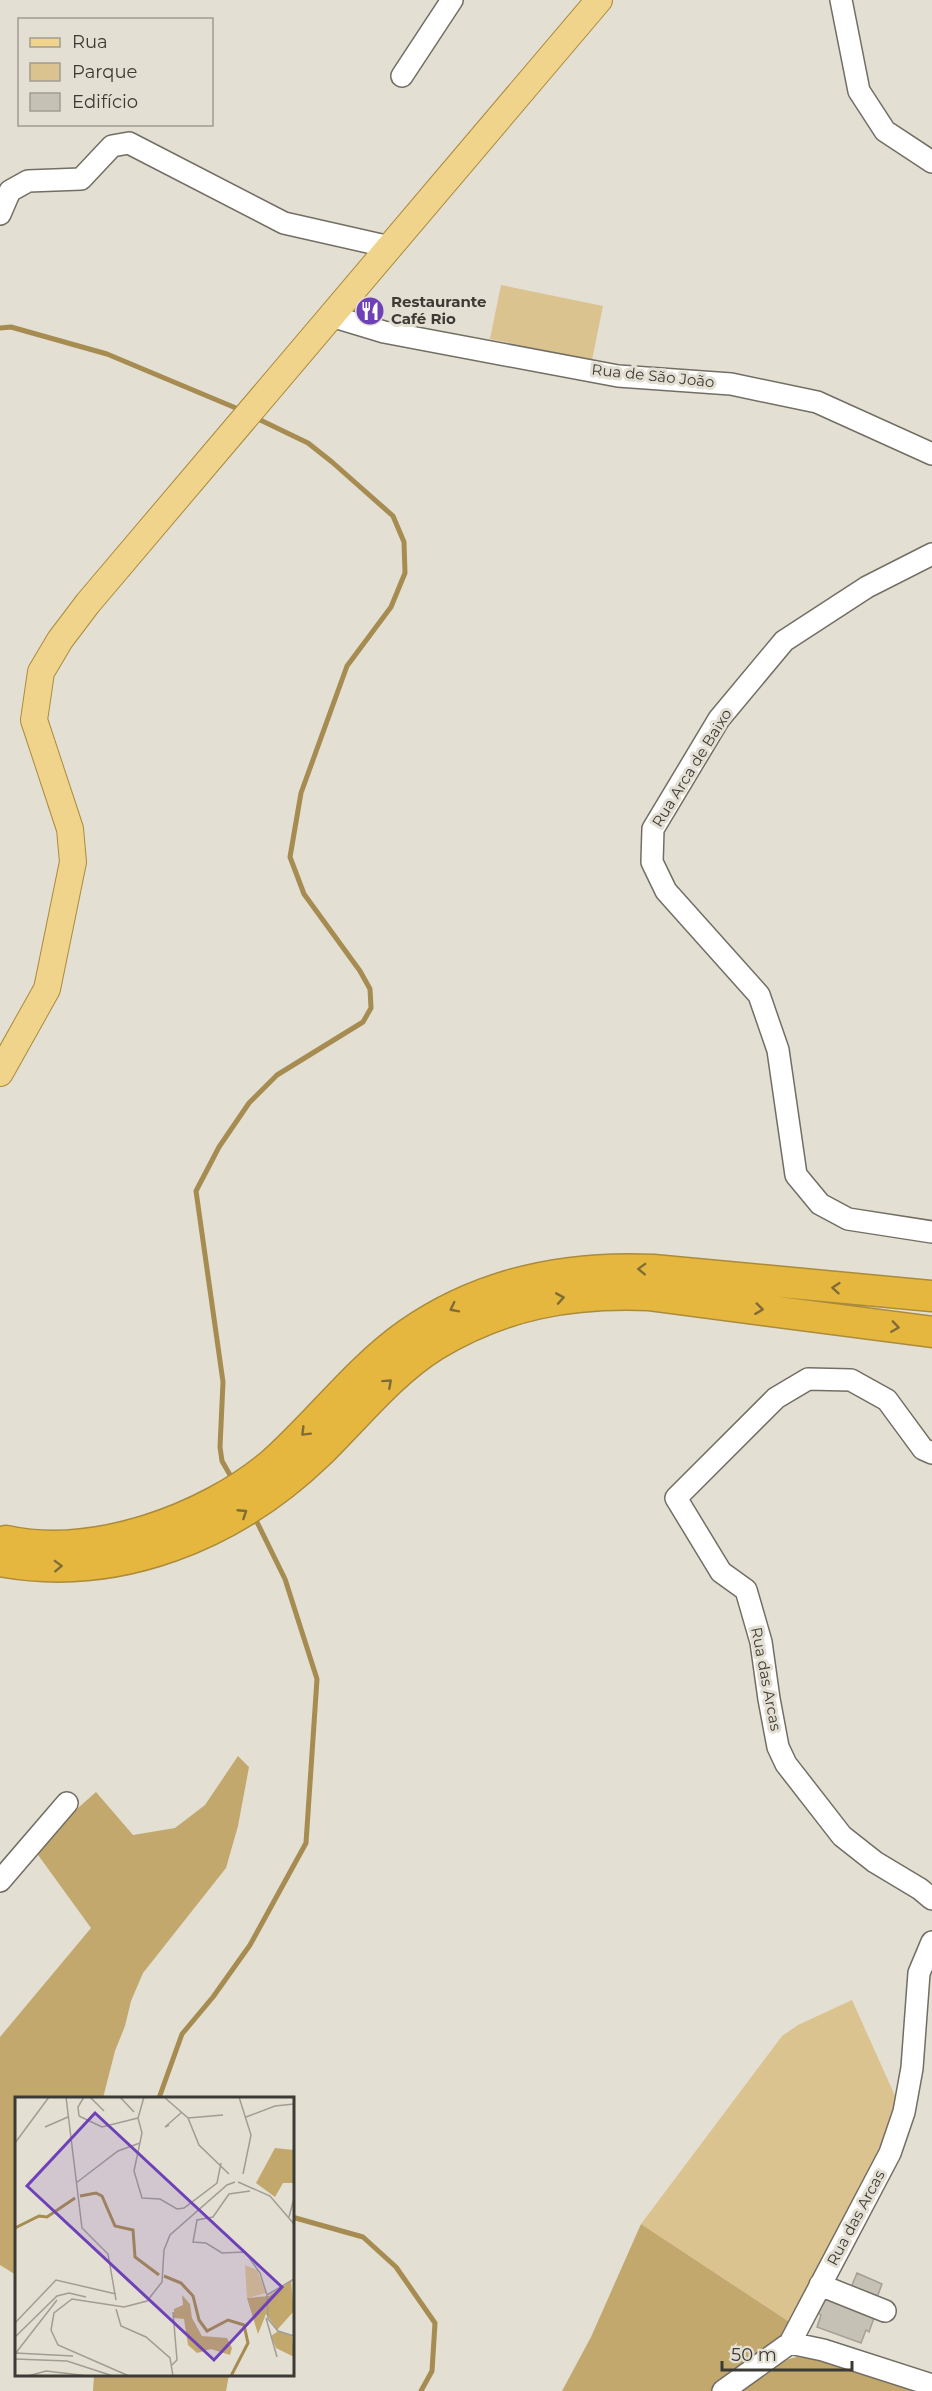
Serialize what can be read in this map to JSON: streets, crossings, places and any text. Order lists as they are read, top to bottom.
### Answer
{
  "streets": {
    "street": ["Rua de São João", "Rua Arca de Baixo", "Rua das Arcas"]
  },
  "places": {
    "restaurant": ["Restaurante Café Rio"]
  },
  "legend": ["Rua", "Parque", "Edifício"],
  "scale_bar": "50 m"
}
